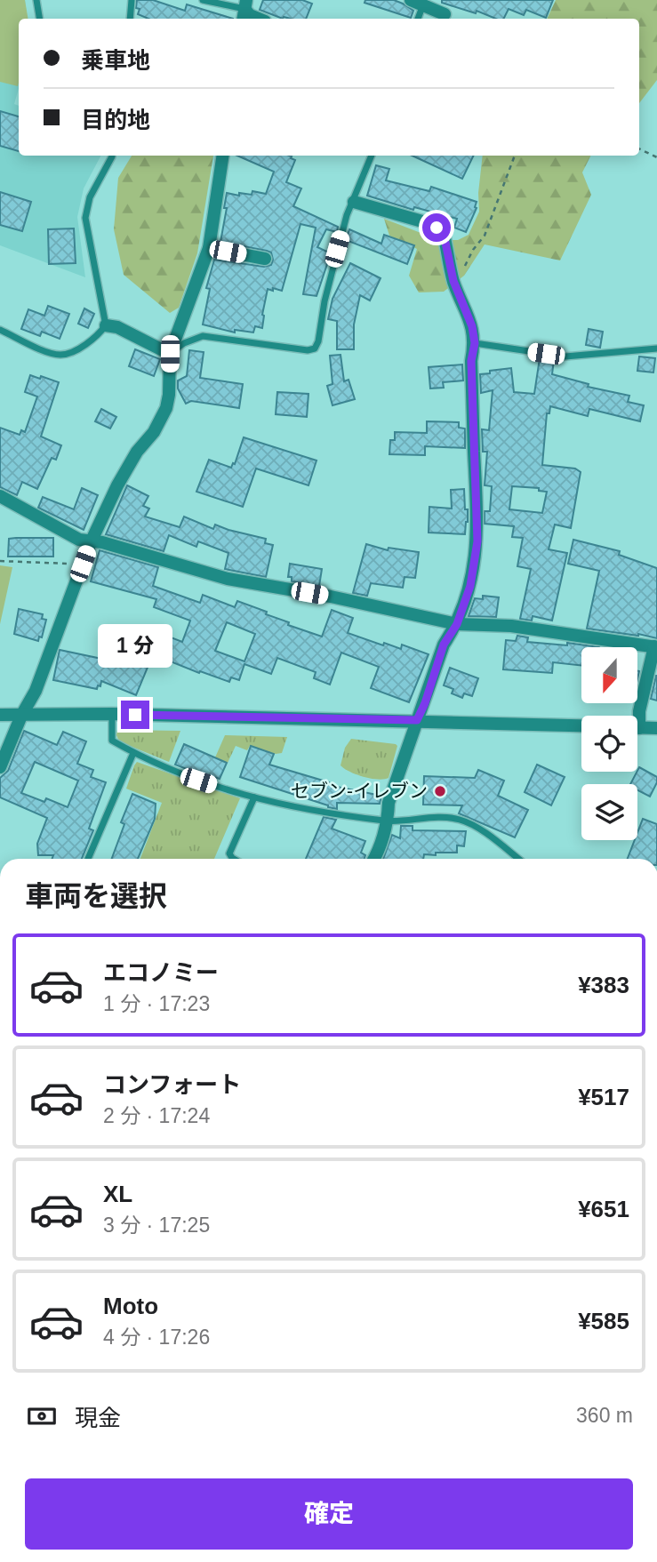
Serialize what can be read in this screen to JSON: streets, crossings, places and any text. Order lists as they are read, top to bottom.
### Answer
{
  "places": ["セブン-イレブン"],
  "north": "bottom",
  "page": {
    "banner": ["乗車地", "目的地"],
    "bubble": "1 分",
    "heading": "車両を選択",
    "list": [
      {
        "name": "エコノミー",
        "note": "1 分 · 17:23",
        "value": "¥383"
      },
      {
        "name": "コンフォート",
        "note": "2 分 · 17:24",
        "value": "¥517"
      },
      {
        "name": "XL",
        "note": "3 分 · 17:25",
        "value": "¥651"
      },
      {
        "name": "Moto",
        "note": "4 分 · 17:26",
        "value": "¥585"
      }
    ],
    "pay": ["現金", "360 m"],
    "buttons": "確定"
  }
}
